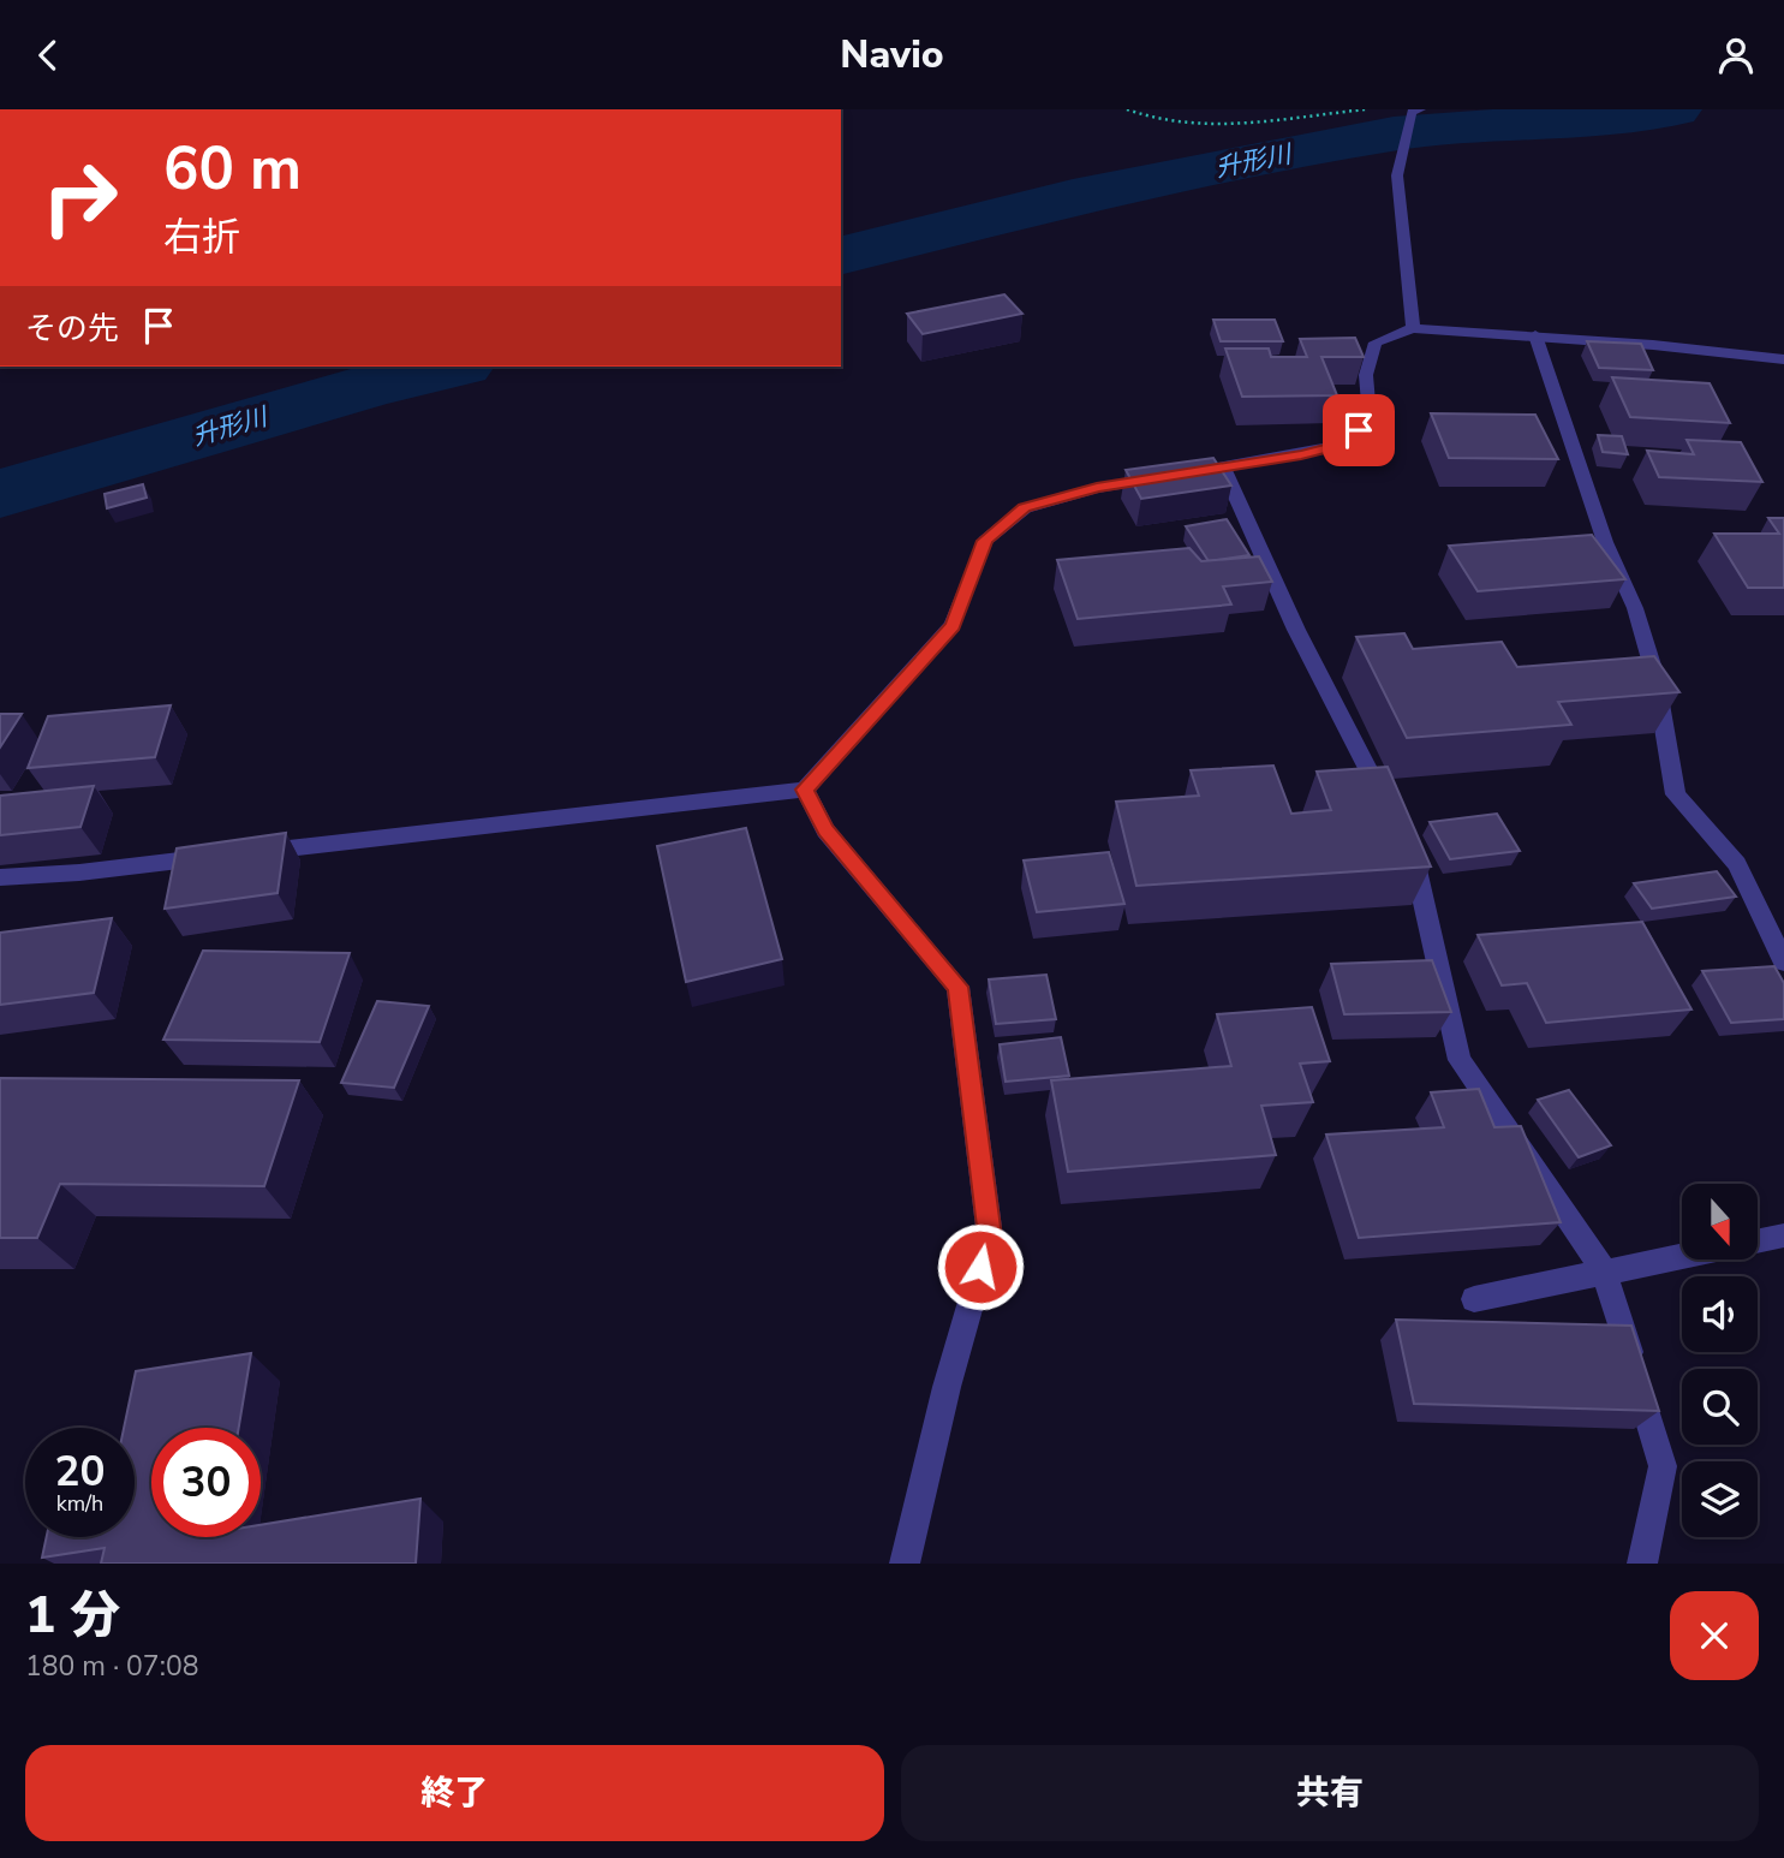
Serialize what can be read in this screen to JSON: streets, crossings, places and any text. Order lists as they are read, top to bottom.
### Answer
{
  "water": ["升形川"],
  "north": "bottom",
  "page": {
    "header": "Navio",
    "turn": ["60 m", "右折"],
    "then": "その先",
    "speed": "20 km/h",
    "limit": "30",
    "heading": ["1 分", "180 m · 07:08"],
    "buttons": ["終了", "共有"]
  }
}
